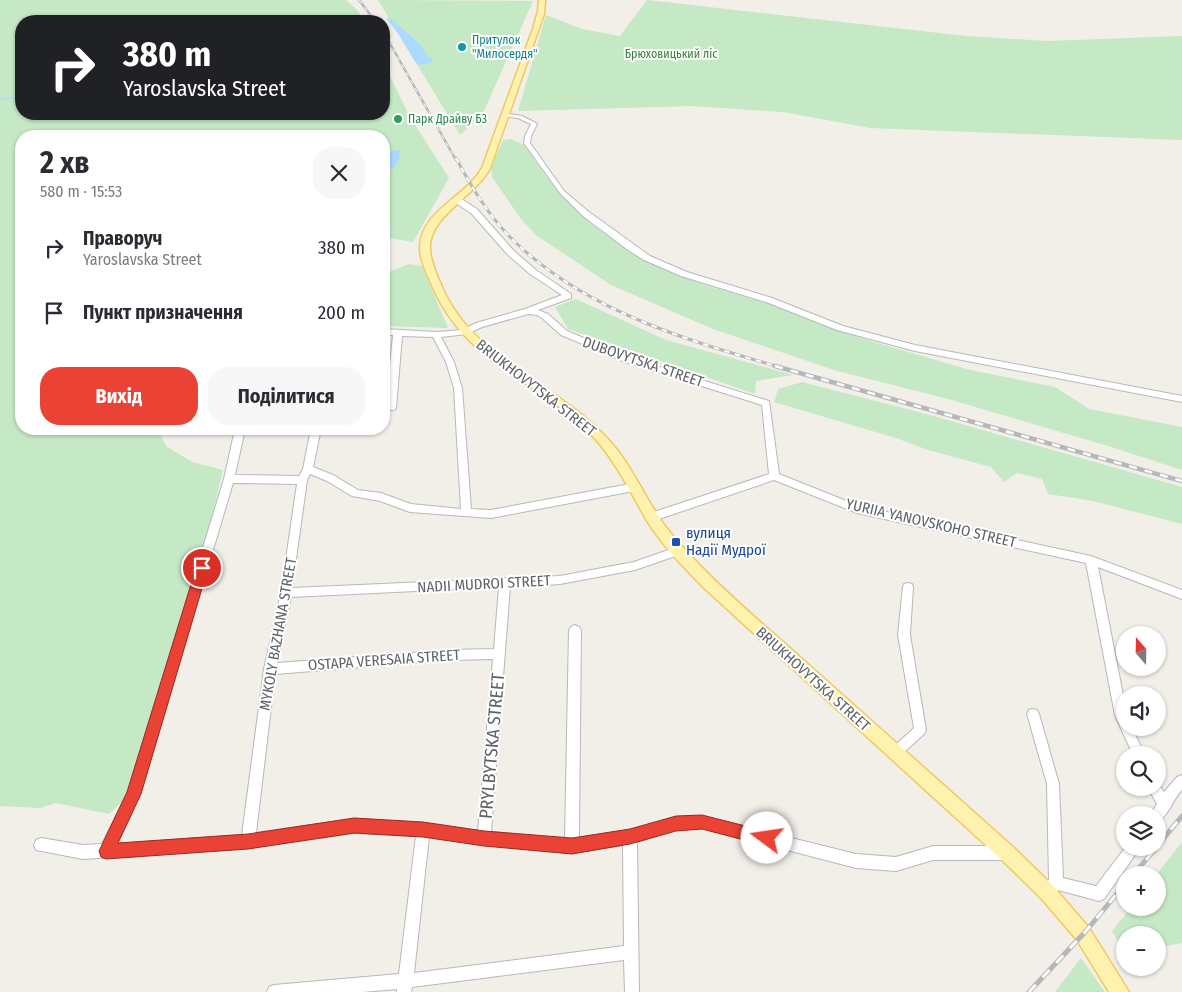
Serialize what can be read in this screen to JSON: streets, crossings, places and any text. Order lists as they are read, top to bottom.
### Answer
{
  "streets": {
    "main road": ["BRIUKHOVYTSKA STREET"],
    "street": [
      "DUBOVYTSKA STREET",
      "YURIIA YANOVSKOHO STREET",
      "NADII MUDROI STREET",
      "MYKOLY BAZHANA STREET",
      "OSTAPA VERESAIA STREET",
      "PRYLBYTSKA STREET"
    ]
  },
  "crossings": [
    ["DUBOVYTSKA STREET", "YURIIA YANOVSKOHO STREET"],
    ["BRIUKHOVYTSKA STREET", "NADII MUDROI STREET"],
    ["BRIUKHOVYTSKA STREET", "PRYLBYTSKA STREET"],
    ["NADII MUDROI STREET", "MYKOLY BAZHANA STREET"],
    ["NADII MUDROI STREET", "PRYLBYTSKA STREET"],
    ["MYKOLY BAZHANA STREET", "OSTAPA VERESAIA STREET"],
    ["MYKOLY BAZHANA STREET", "PRYLBYTSKA STREET"],
    ["OSTAPA VERESAIA STREET", "PRYLBYTSKA STREET"]
  ],
  "parks": ["Брюховицький ліс"],
  "places": {
    "other": ["Притулок \"Милосердя\"", "Парк Драйву Б3"],
    "transit": ["вулиця Надії Мудрої"]
  },
  "north": "top",
  "page": {
    "turn": ["380 m", "Yaroslavska Street"],
    "heading": ["2 хв", "580 m · 15:53"],
    "list": [
      {
        "name": "Праворуч",
        "note": "Yaroslavska Street",
        "value": "380 m"
      },
      {
        "name": "Пункт призначення",
        "value": "200 m"
      }
    ],
    "buttons": ["Вихід", "Поділитися"],
    "map_buttons": ["+", "−"]
  }
}
